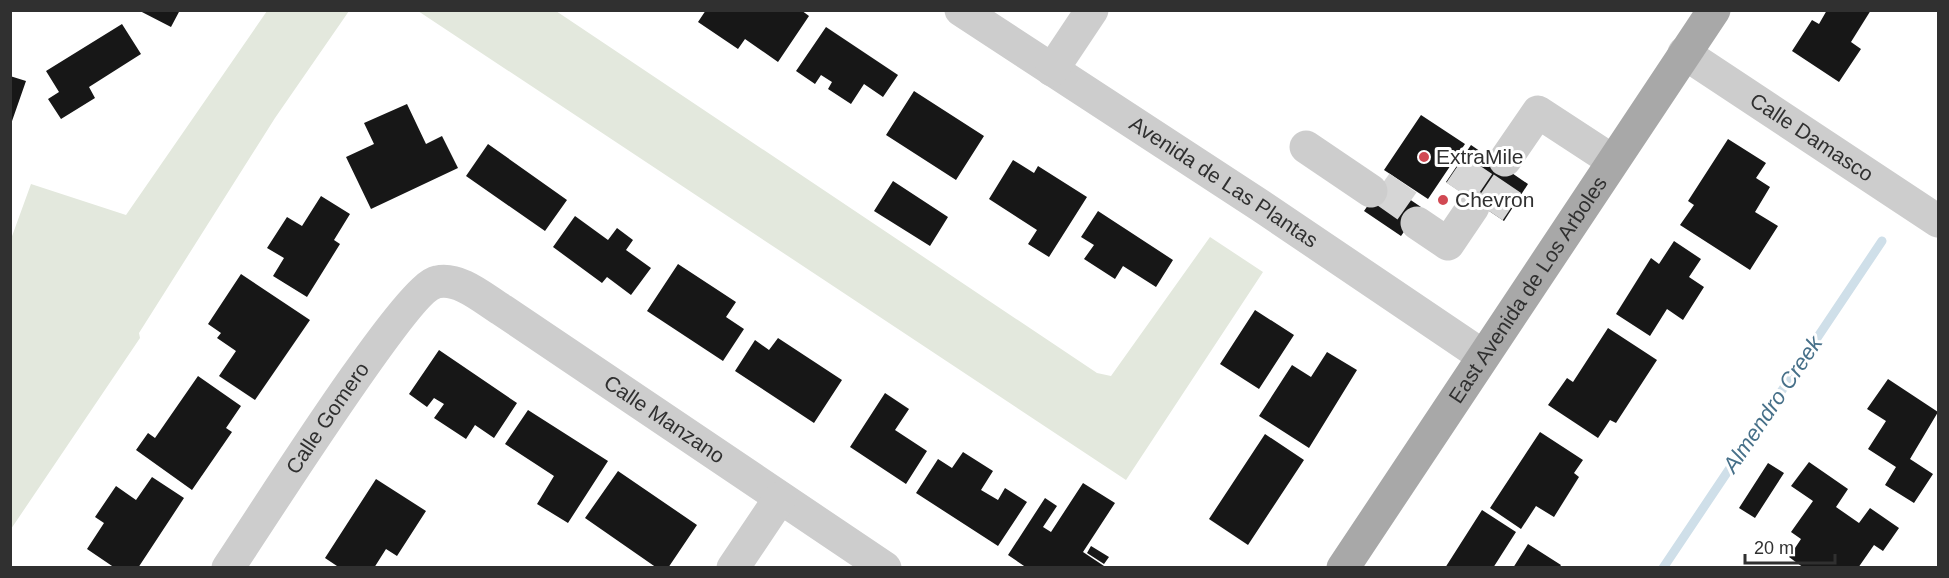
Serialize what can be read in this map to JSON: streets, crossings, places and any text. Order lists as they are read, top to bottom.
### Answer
{
  "streets": {
    "main road": ["East Avenida de Los Arboles"],
    "street": [
      "Calle Damasco",
      "Avenida de Las Plantas",
      "Calle Gomero",
      "Calle Manzano"
    ]
  },
  "crossings": [
    ["Calle Damasco", "East Avenida de Los Arboles"],
    ["Avenida de Las Plantas", "East Avenida de Los Arboles"],
    ["Calle Gomero", "Calle Manzano"]
  ],
  "water": ["Almendro Creek"],
  "places": ["ExtraMile", "Chevron"],
  "scale_bar": "20 m"
}
